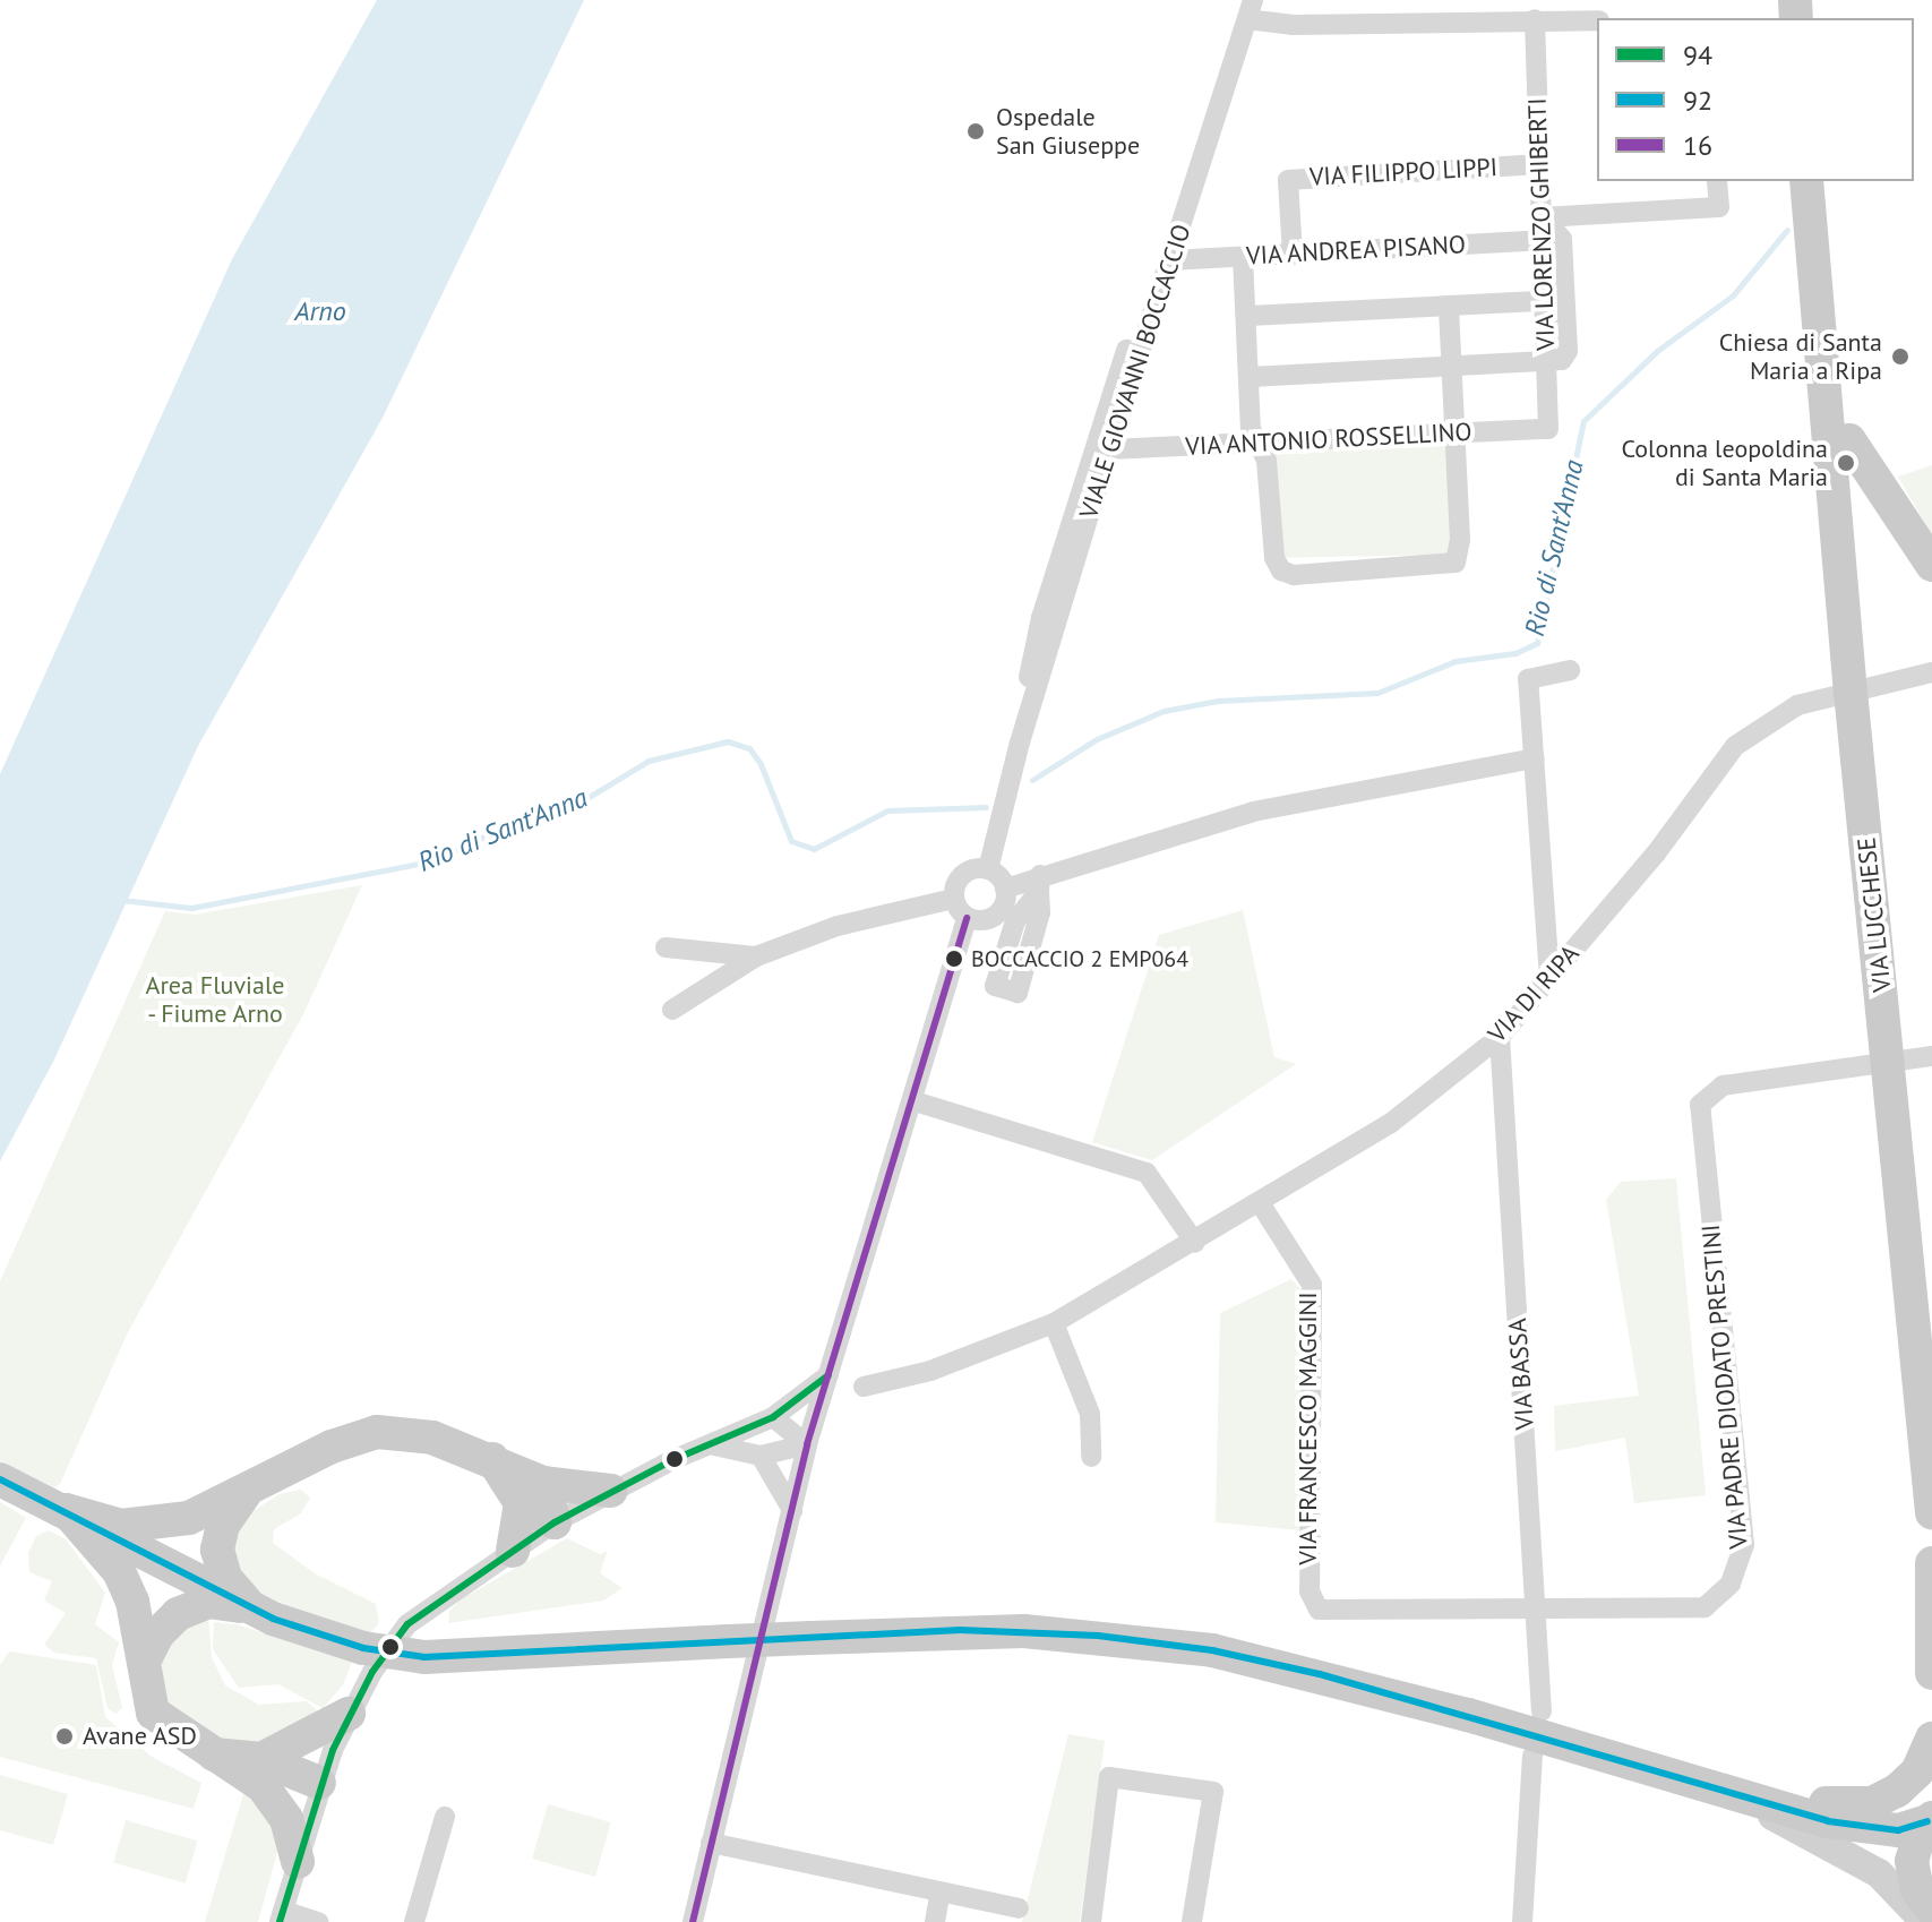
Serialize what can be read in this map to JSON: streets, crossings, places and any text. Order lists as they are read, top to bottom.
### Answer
{
  "streets": {
    "main road": ["VIA LUCCHESE"],
    "street": [
      "VIA FILIPPO LIPPI",
      "VIA LORENZO GHIBERTI",
      "VIA ANDREA PISANO",
      "VIALE GIOVANNI BOCCACCIO",
      "VIA ANTONIO ROSSELLINO",
      "VIA DI RIPA",
      "VIA BASSA",
      "VIA PADRE DIODATO PRESTINI",
      "VIA FRANCESCO MAGGINI"
    ]
  },
  "crossings": [
    ["VIA FILIPPO LIPPI", "VIA LORENZO GHIBERTI"],
    ["VIA FILIPPO LIPPI", "VIA ANDREA PISANO"],
    ["VIA LORENZO GHIBERTI", "VIA ANDREA PISANO"],
    ["VIA LORENZO GHIBERTI", "VIA ANTONIO ROSSELLINO"],
    ["VIA ANDREA PISANO", "VIALE GIOVANNI BOCCACCIO"],
    ["VIALE GIOVANNI BOCCACCIO", "VIA ANTONIO ROSSELLINO"],
    ["VIA LUCCHESE", "VIA DI RIPA"],
    ["VIA LUCCHESE", "VIA PADRE DIODATO PRESTINI"],
    ["VIA DI RIPA", "VIA BASSA"],
    ["VIA DI RIPA", "VIA FRANCESCO MAGGINI"],
    ["VIA BASSA", "VIA PADRE DIODATO PRESTINI"],
    ["VIA PADRE DIODATO PRESTINI", "VIA FRANCESCO MAGGINI"]
  ],
  "water": ["Arno", "Rio di Sant'Anna"],
  "parks": ["Area Fluviale - Fiume Arno"],
  "places": [
    "Ospedale San Giuseppe",
    "Chiesa di Santa Maria a Ripa",
    "Colonna leopoldina di Santa Maria",
    "BOCCACCIO 2 EMP064",
    "Avane ASD"
  ],
  "lines": ["transit line 16", "transit line 94", "transit line 92"],
  "legend": ["94", "92", "16"]
}
